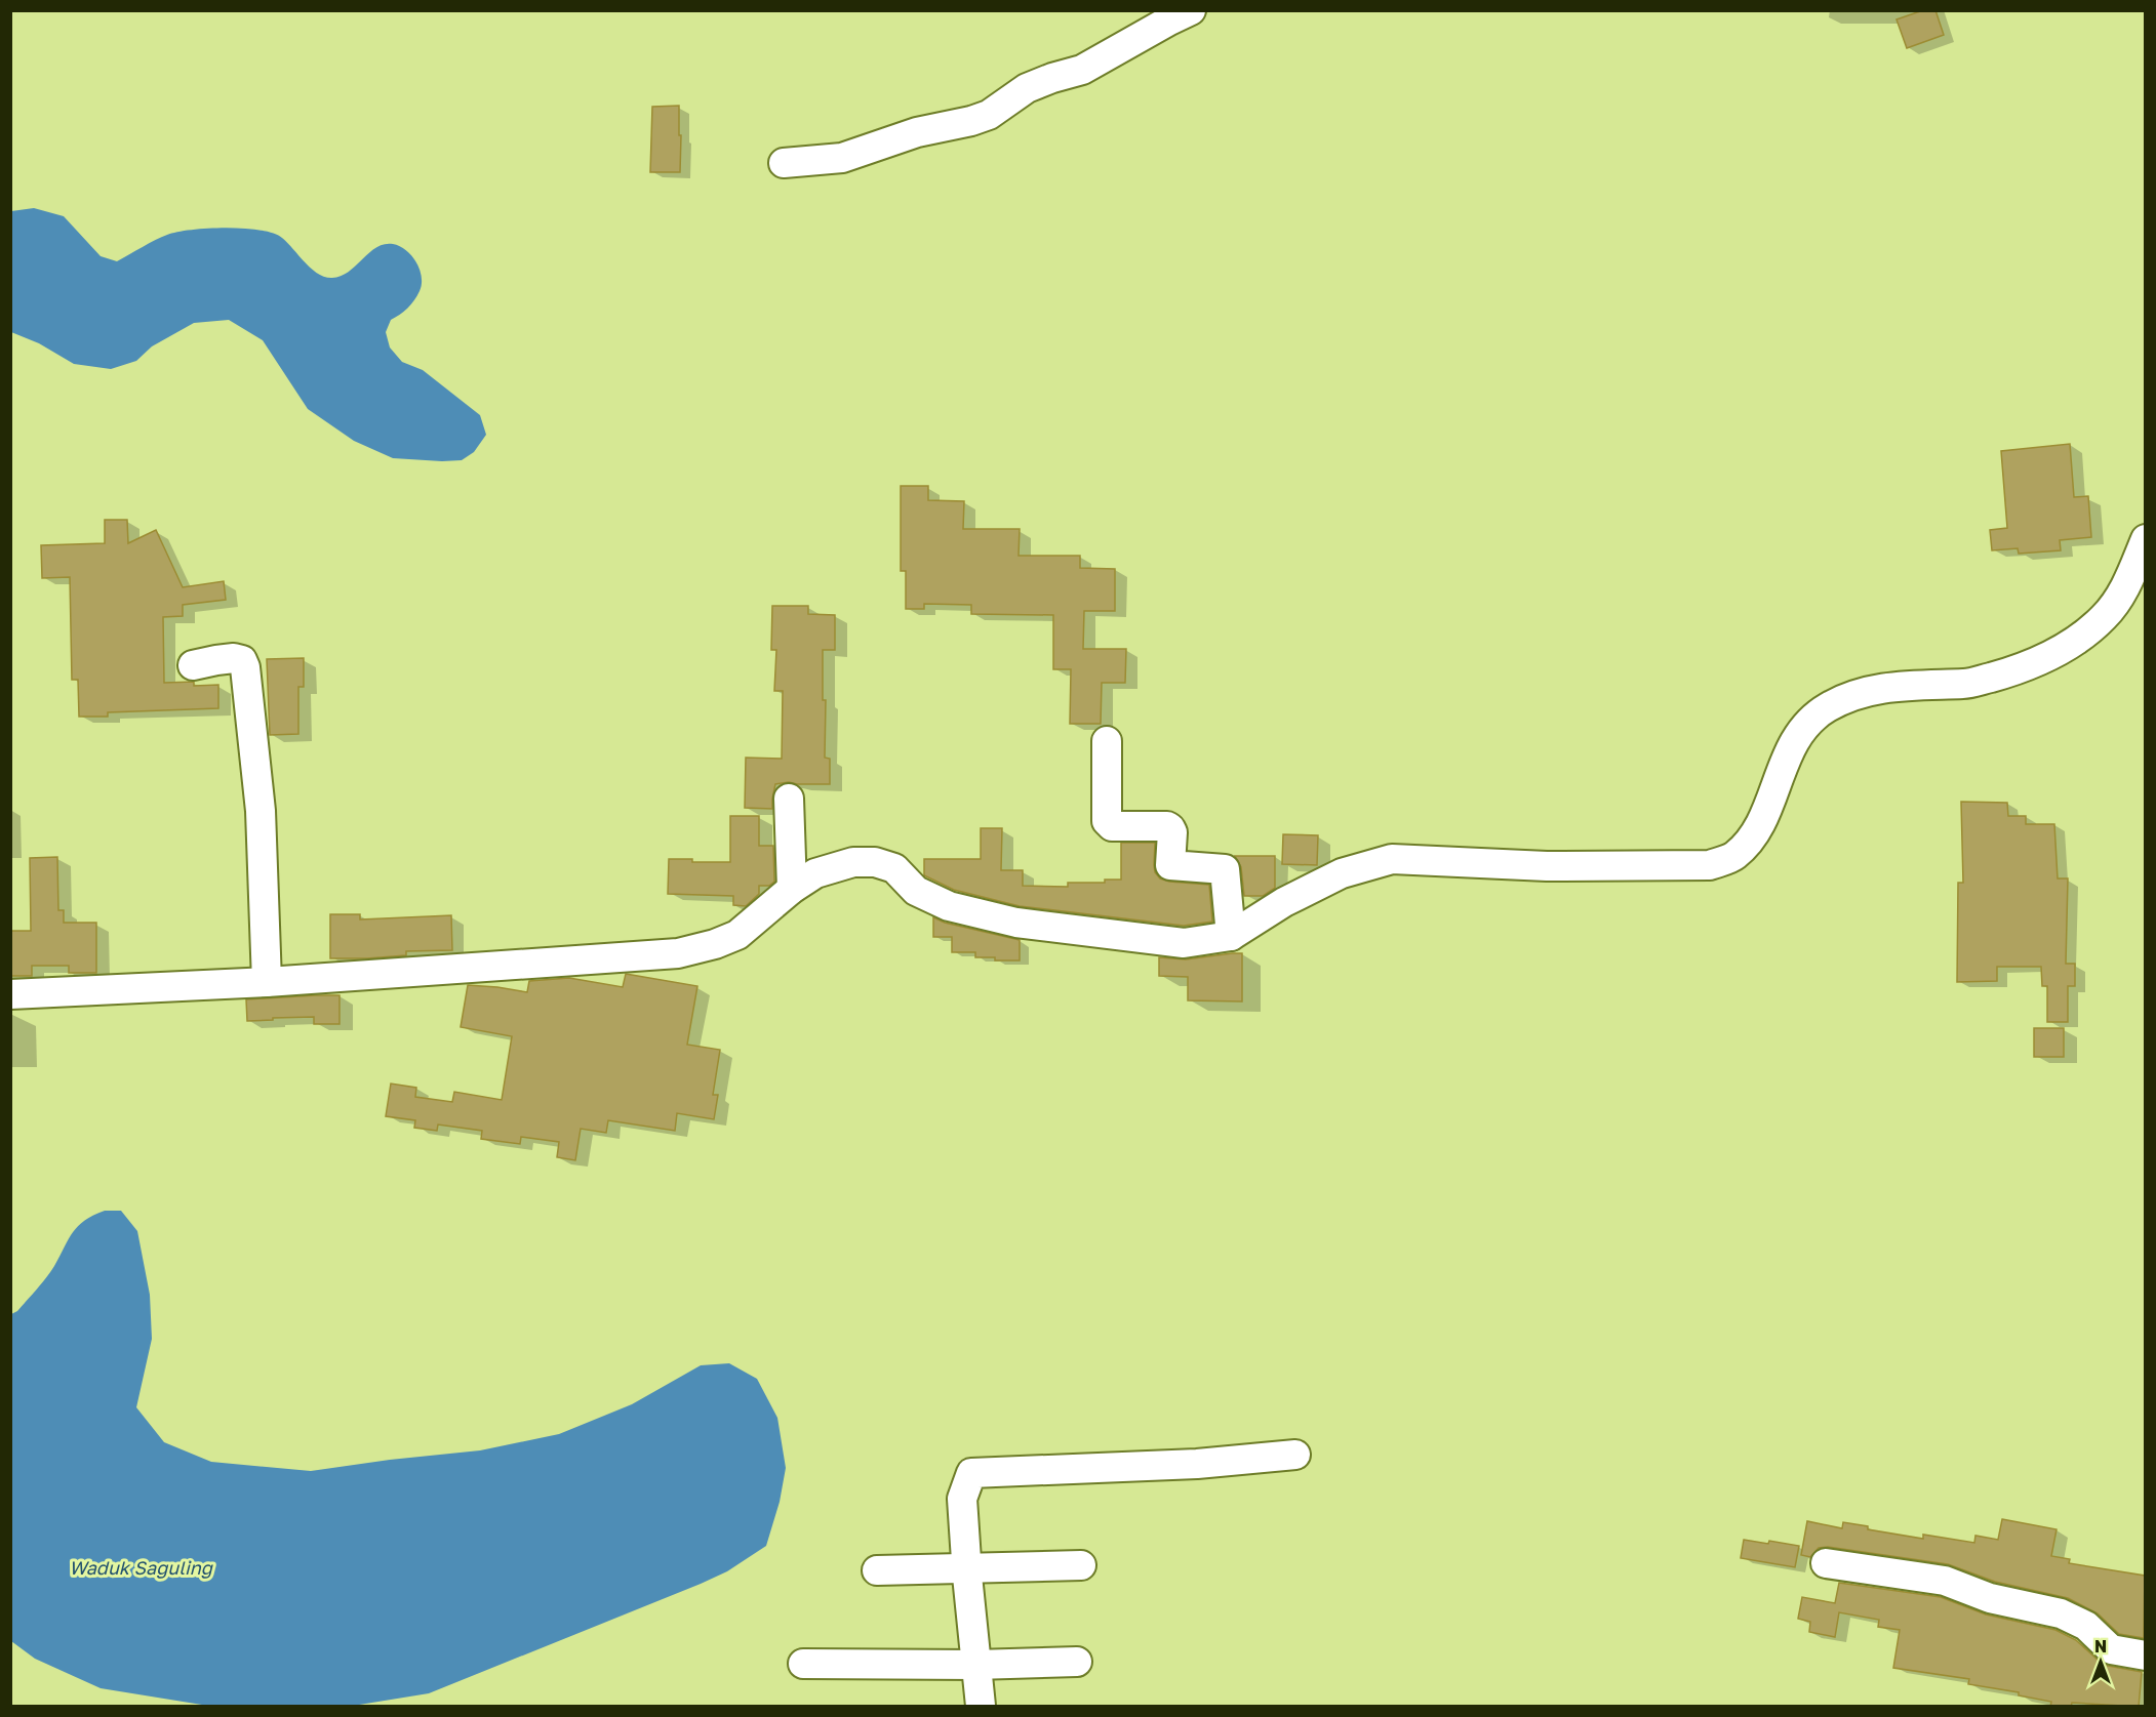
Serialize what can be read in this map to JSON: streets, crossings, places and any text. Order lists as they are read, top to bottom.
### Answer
{
  "water": ["Waduk Saguling"],
  "north": "top"
}
